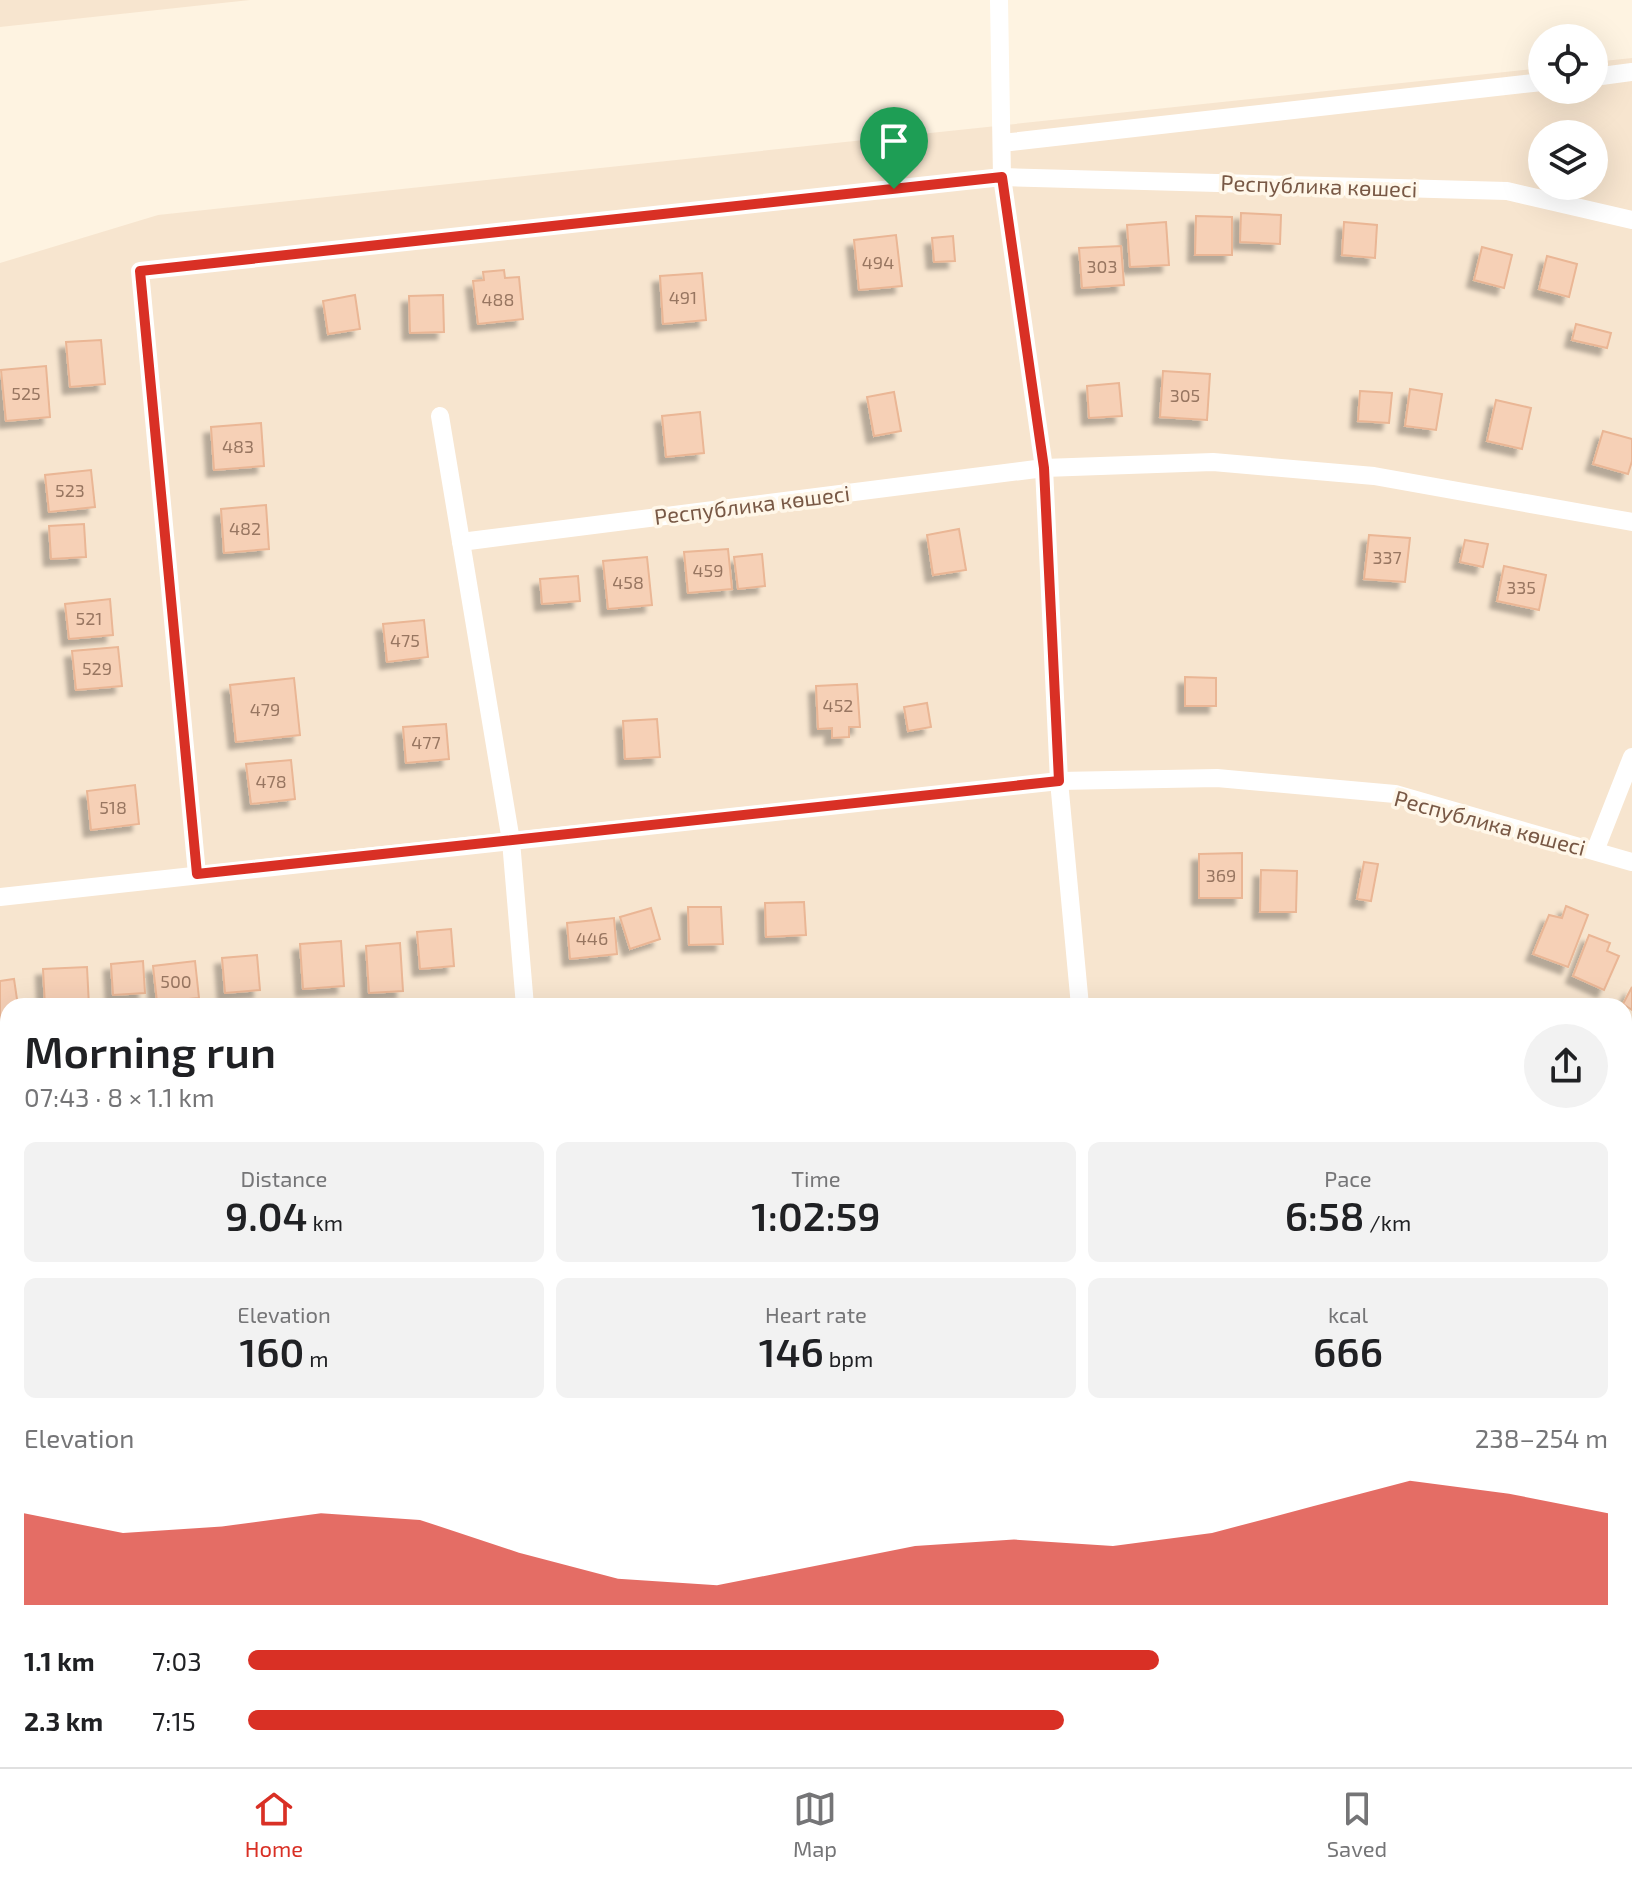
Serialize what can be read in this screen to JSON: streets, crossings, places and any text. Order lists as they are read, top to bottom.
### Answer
{
  "streets": {
    "street": ["Республика көшесі"]
  },
  "house_numbers": [
    "494",
    "303",
    "491",
    "488",
    "525",
    "305",
    "483",
    "523",
    "482",
    "337",
    "459",
    "458",
    "335",
    "521",
    "475",
    "529",
    "452",
    "479",
    "477",
    "478",
    "518",
    "369",
    "446",
    "500"
  ],
  "page": {
    "heading": ["Morning run", "07:43 · 8 × 1.1 km"],
    "stats": [
      ["Distance", "9.04 km"],
      ["Time", "1:02:59"],
      ["Pace", "6:58 /km"],
      ["Elevation", "160 m"],
      ["Heart rate", "146 bpm"],
      ["kcal", "666"]
    ],
    "chart": ["Elevation", "238–254 m"],
    "list": [
      {
        "name": "1.1 km",
        "note": "7:03"
      },
      {
        "name": "2.3 km",
        "note": "7:15"
      }
    ],
    "tabs": ["Home", "Map", "Saved"]
  }
}
